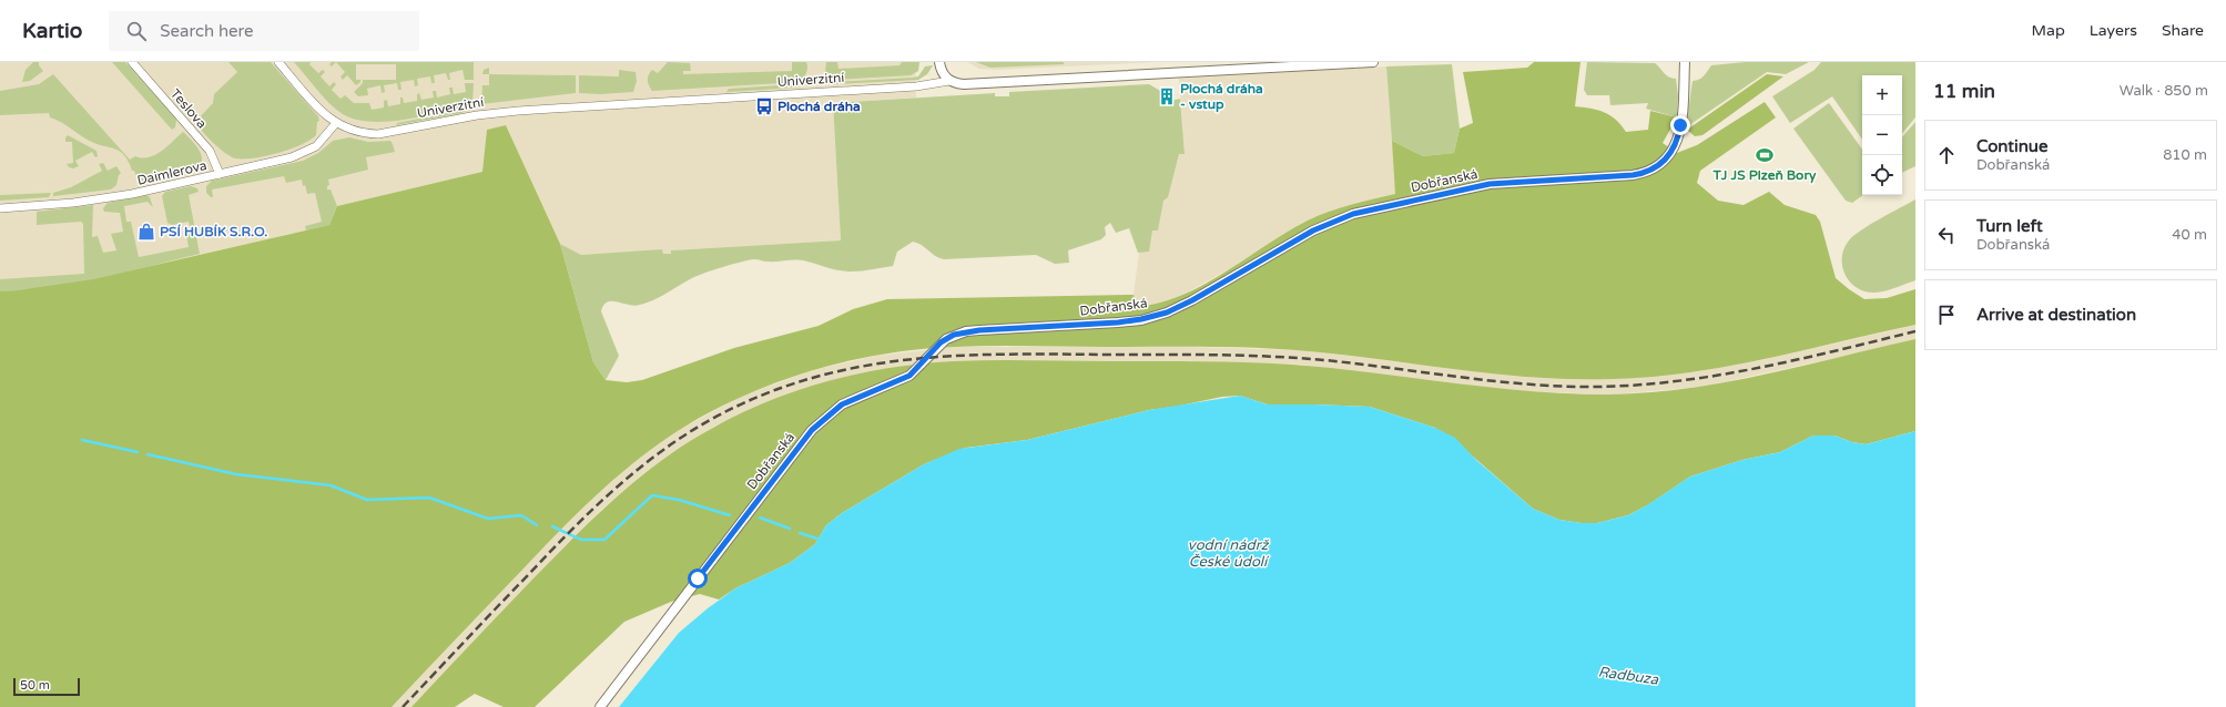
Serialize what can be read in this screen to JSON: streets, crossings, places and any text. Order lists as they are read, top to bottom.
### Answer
{
  "streets": {
    "street": [
      "Univerzitní",
      "Teslova",
      "Daimlerova",
      "Dobřanská"
    ]
  },
  "crossings": [
    ["Univerzitní", "Daimlerova"],
    ["Teslova", "Daimlerova"]
  ],
  "water": ["vodní nádrž České údolí", "Radbuza"],
  "places": {
    "building": ["Plochá dráha - vstup"],
    "bus stop": ["Plochá dráha"],
    "sports": ["TJ JS Plzeň Bory"],
    "shop": ["PSÍ HUBÍK S.R.O."]
  },
  "scale_bar": "50 m",
  "page": {
    "header": "Kartio",
    "search": "Search here",
    "nav": ["Map", "Layers", "Share"],
    "heading": ["11 min", "Walk · 850 m"],
    "map_buttons": ["+", "−"],
    "list": [
      ["Continue", "Dobřanská", "810 m"],
      ["Turn left", "Dobřanská", "40 m"],
      "Arrive at destination"
    ],
    "scale": "50 m"
  }
}
